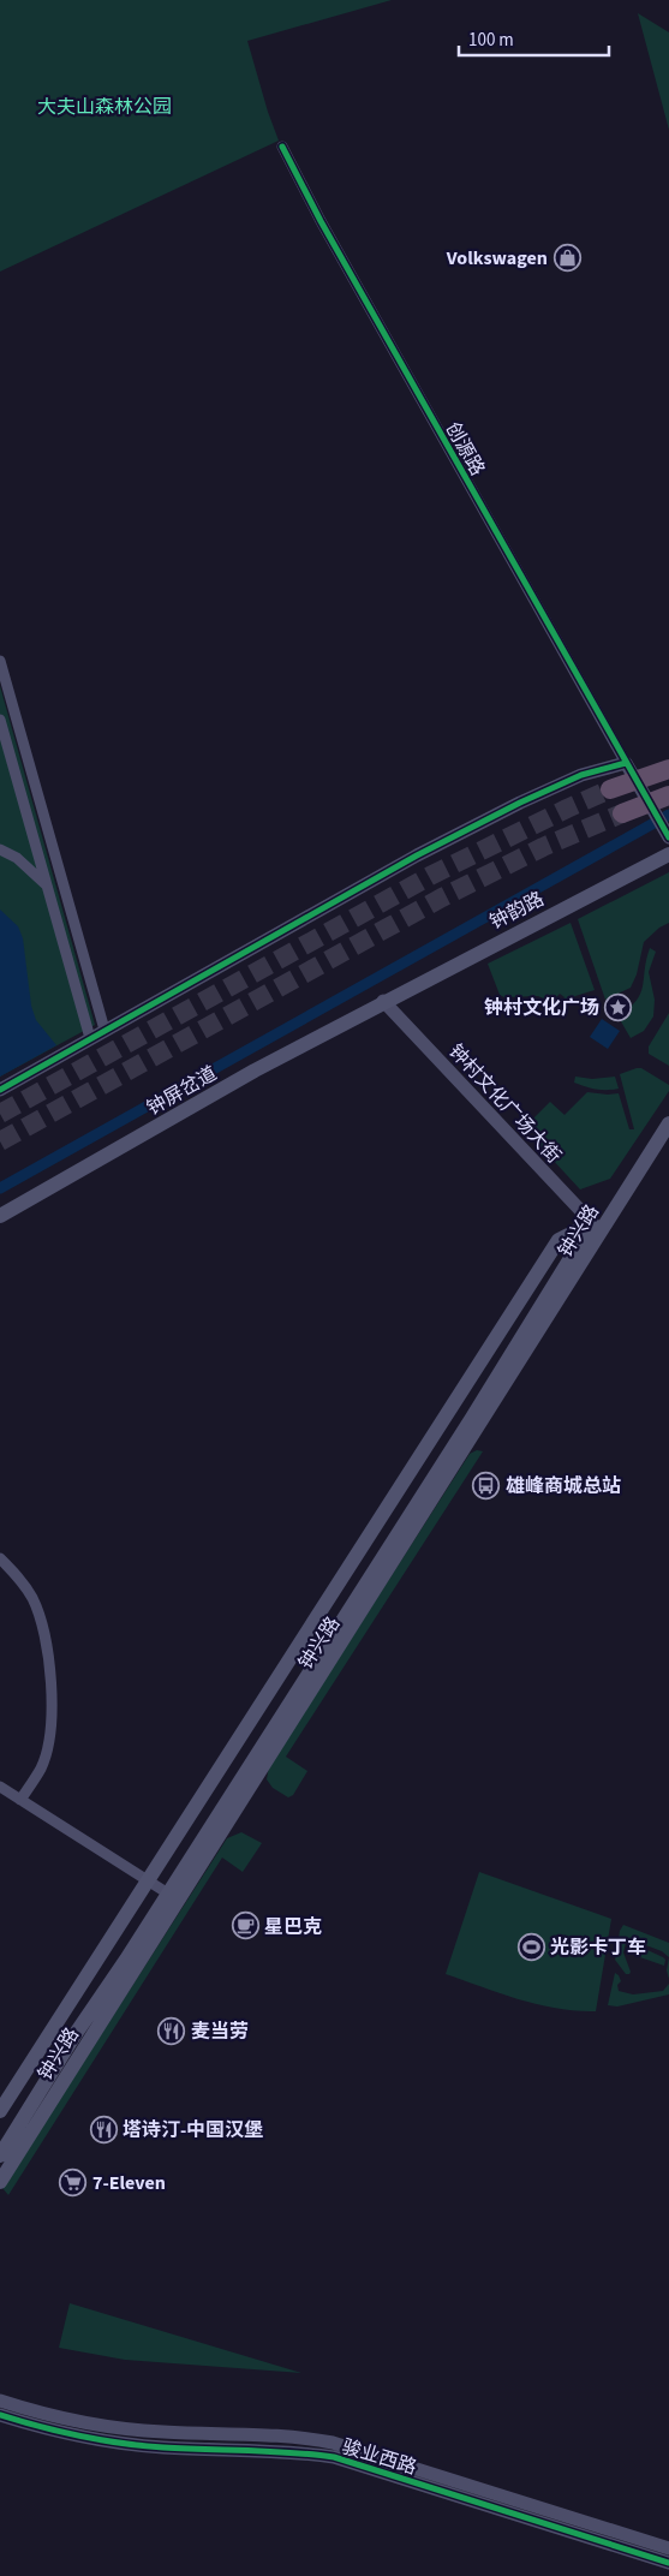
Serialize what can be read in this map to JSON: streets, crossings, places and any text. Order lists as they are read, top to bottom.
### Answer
{
  "streets": {
    "main road": ["钟韵路", "钟屏岔道", "钟兴路"],
    "street": ["创源路", "钟村文化广场大街", "骏业西路"]
  },
  "crossings": [
    ["钟韵路", "钟屏岔道"],
    ["钟韵路", "钟村文化广场大街"],
    ["钟屏岔道", "钟村文化广场大街"],
    ["钟村文化广场大街", "钟兴路"]
  ],
  "parks": ["大夫山森林公园"],
  "places": {
    "shop": ["Volkswagen"],
    "place": ["钟村文化广场"],
    "bus stop": ["雄峰商城总站"],
    "cafe": ["星巴克"],
    "sports": ["光影卡丁车"],
    "restaurant": ["麦当劳", "塔诗汀-中国汉堡"],
    "supermarket": ["7-Eleven"]
  },
  "scale_bar": "100 m"
}
